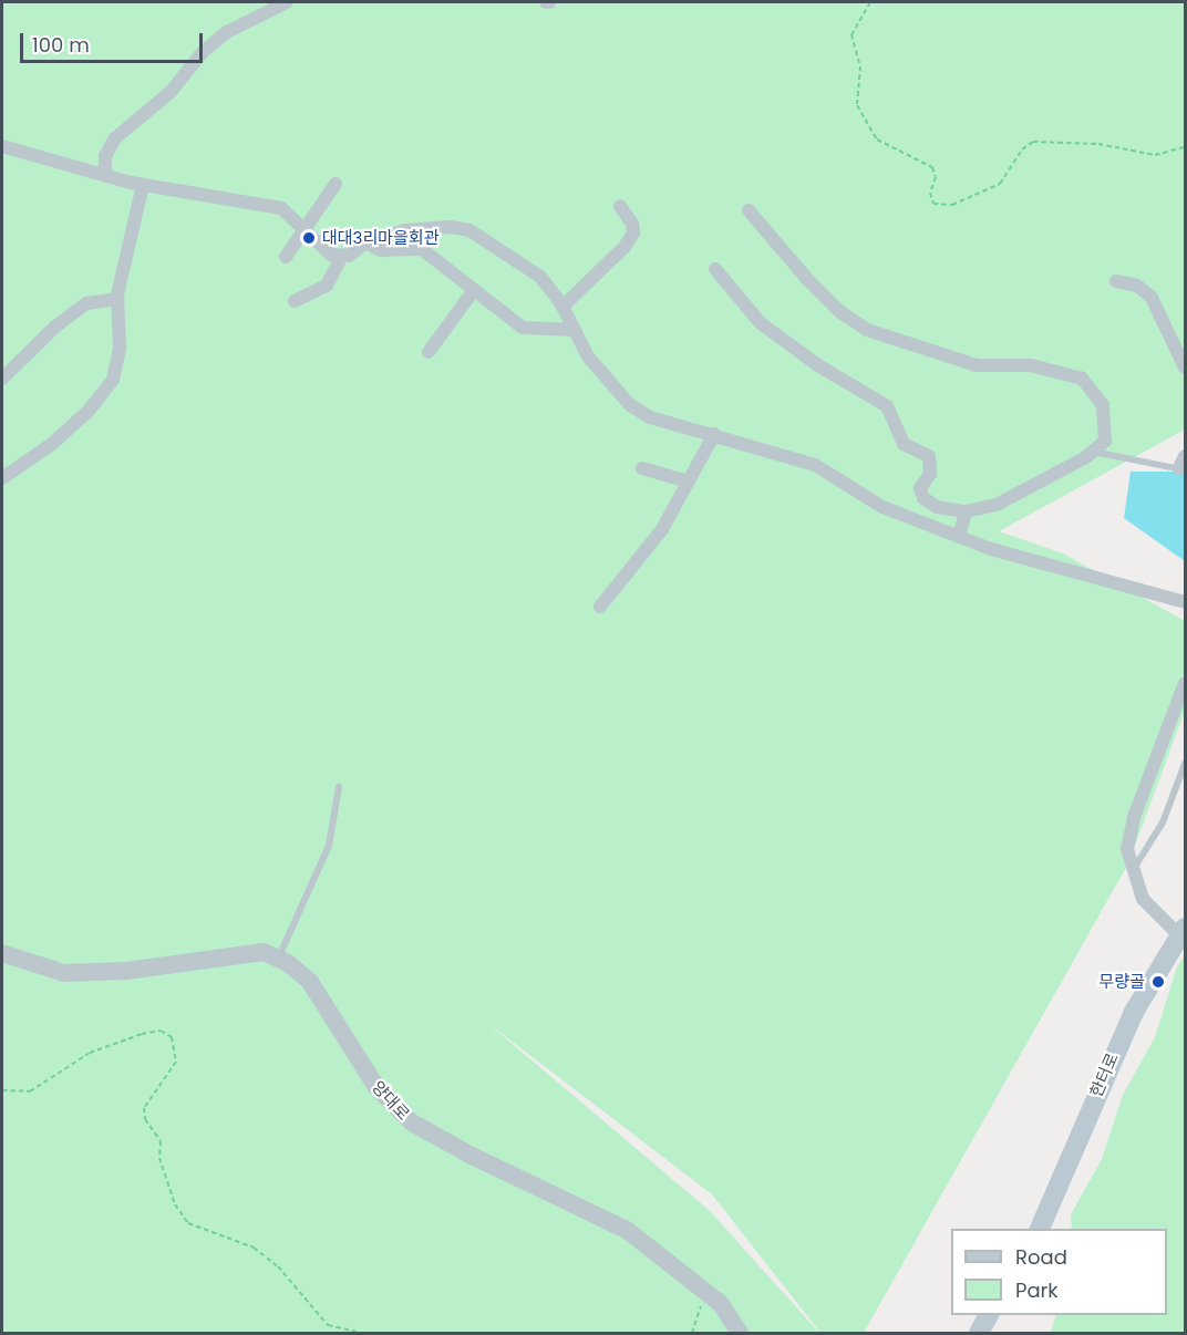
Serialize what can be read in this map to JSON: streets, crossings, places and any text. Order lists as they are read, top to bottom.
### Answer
{
  "streets": {
    "main road": ["한터로"],
    "street": ["양대로"]
  },
  "places": ["대대3리마을회관", "무량골"],
  "legend": ["Road", "Park"],
  "scale_bar": "100 m"
}
